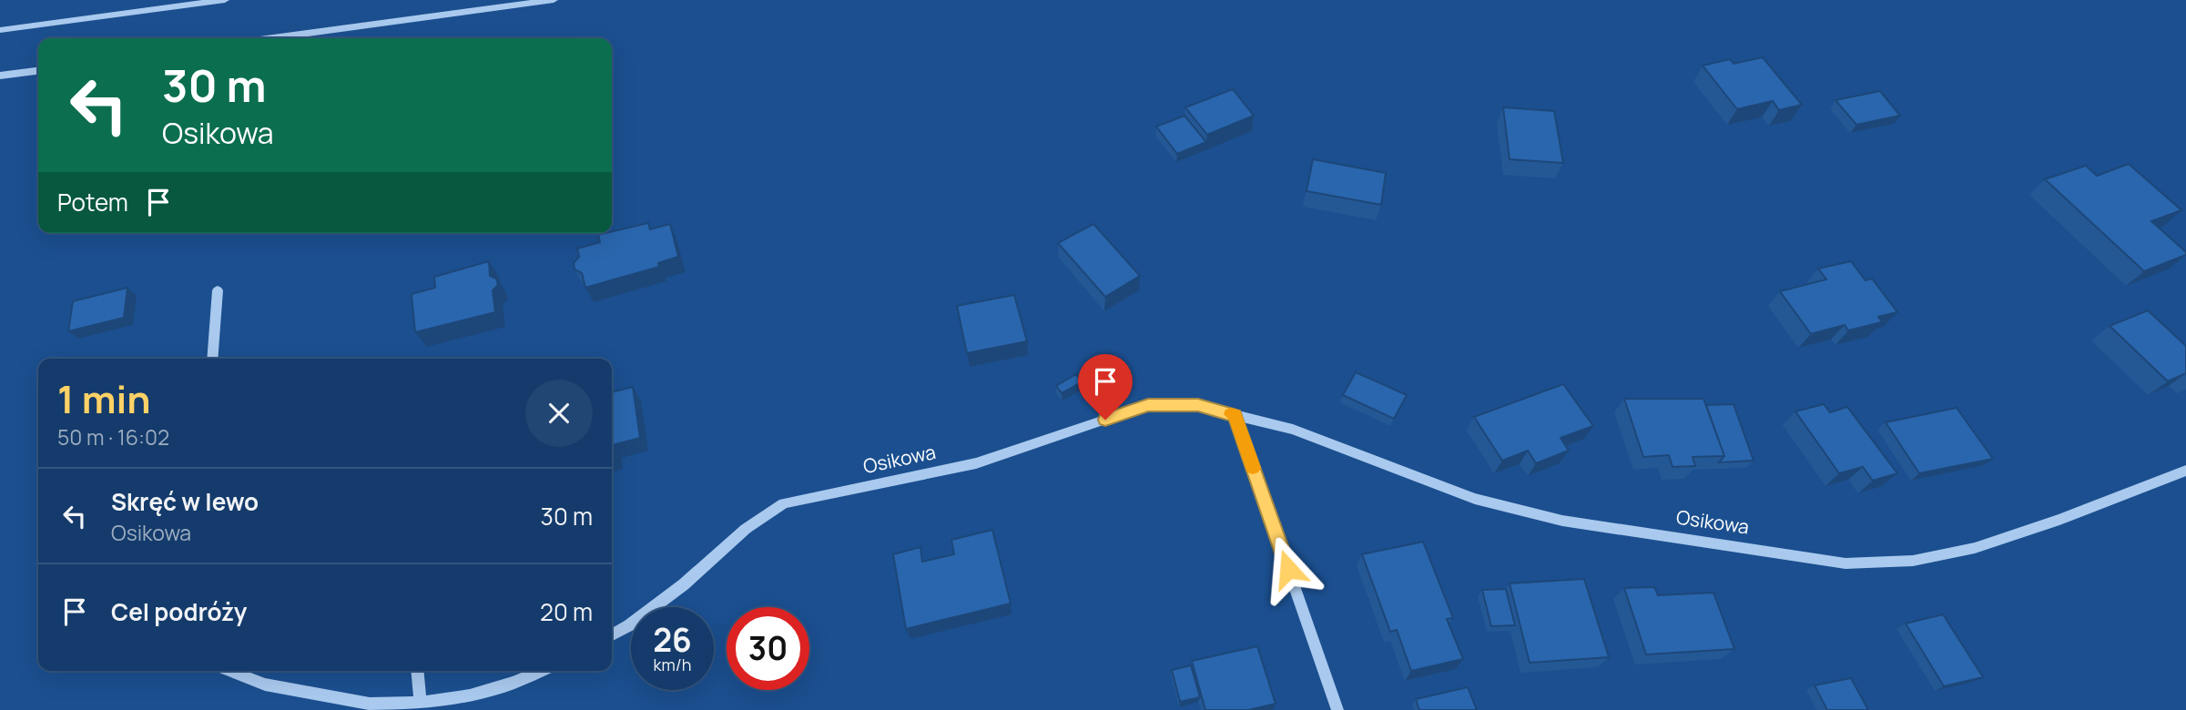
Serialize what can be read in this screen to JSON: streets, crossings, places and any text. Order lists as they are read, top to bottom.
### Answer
{
  "streets": {
    "street": ["Osikowa"]
  },
  "page": {
    "turn": ["30 m", "Osikowa"],
    "then": "Potem",
    "heading": ["1 min", "50 m · 16:02"],
    "list": [
      {
        "name": "Skręć w lewo",
        "note": "Osikowa",
        "value": "30 m"
      },
      {
        "name": "Cel podróży",
        "value": "20 m"
      }
    ],
    "speed": "26 km/h",
    "limit": "30"
  }
}
